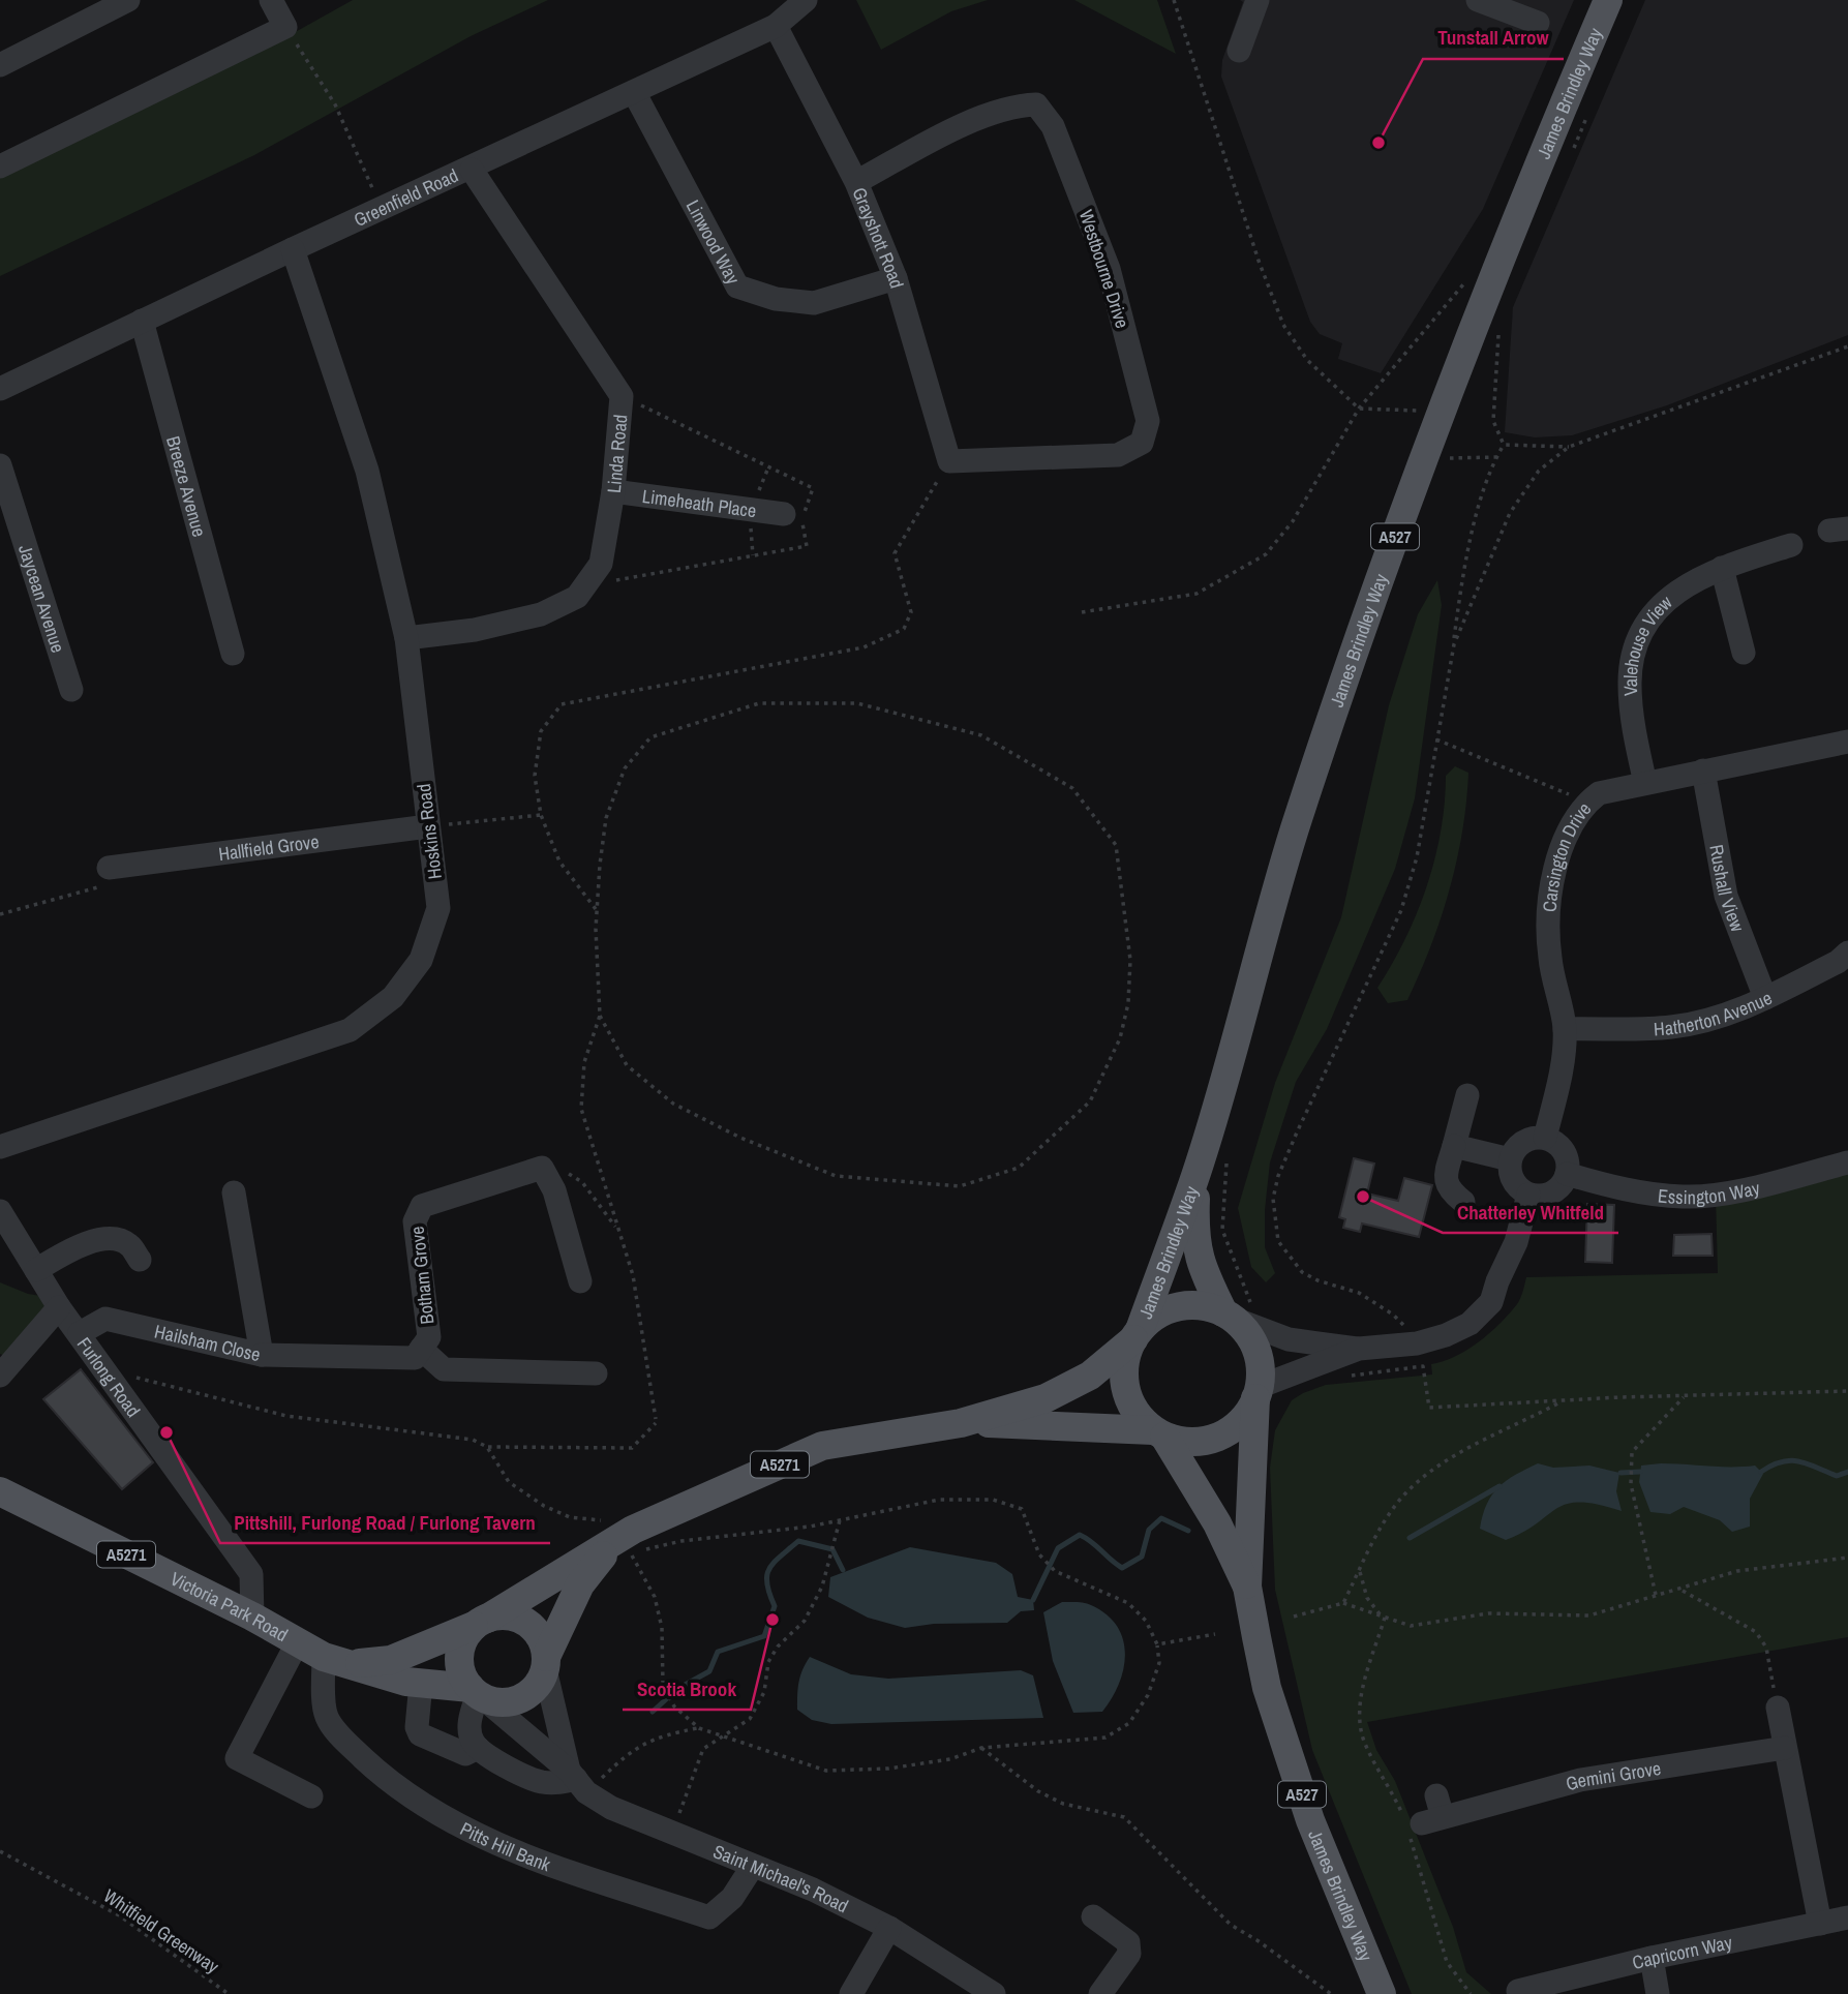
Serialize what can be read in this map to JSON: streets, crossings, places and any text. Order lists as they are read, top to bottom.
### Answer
{
  "streets": {
    "main road": [
      "James Brindley Way",
      "A527",
      "A5271",
      "Victoria Park Road"
    ],
    "street": [
      "Greenfield Road",
      "Grayshott Road",
      "Linwood Way",
      "Westbourne Drive",
      "Linda Road",
      "Breeze Avenue",
      "Limeheath Place",
      "Jaycean Avenue",
      "Valehouse View",
      "Hoskins Road",
      "Hallfield Grove",
      "Carsington Drive",
      "Rushall View",
      "Hatherton Avenue",
      "Essington Way",
      "Botham Grove",
      "Hailsham Close",
      "Furlong Road",
      "Gemini Grove",
      "Pitts Hill Bank",
      "Saint Michael's Road",
      "Capricorn Way"
    ],
    "path": ["Whitfield Greenway"]
  },
  "crossings": [
    ["James Brindley Way", "A527"],
    ["James Brindley Way", "A5271"],
    ["Greenfield Road", "Grayshott Road"],
    ["Greenfield Road", "Linwood Way"],
    ["Greenfield Road", "Linda Road"],
    ["Greenfield Road", "Breeze Avenue"],
    ["Greenfield Road", "Hoskins Road"],
    ["Grayshott Road", "Linwood Way"],
    ["Grayshott Road", "Westbourne Drive"],
    ["Linda Road", "Limeheath Place"],
    ["Linda Road", "Hoskins Road"],
    ["A527", "A5271"],
    ["Valehouse View", "Carsington Drive"],
    ["Hoskins Road", "Hallfield Grove"],
    ["Carsington Drive", "Rushall View"],
    ["Carsington Drive", "Hatherton Avenue"],
    ["Carsington Drive", "Essington Way"],
    ["Rushall View", "Hatherton Avenue"],
    ["Botham Grove", "Hailsham Close"],
    ["Hailsham Close", "Furlong Road"],
    ["Furlong Road", "Victoria Park Road"],
    ["A5271", "Victoria Park Road"],
    ["A5271", "Pitts Hill Bank"],
    ["A5271", "Saint Michael's Road"],
    ["Victoria Park Road", "Pitts Hill Bank"],
    ["Victoria Park Road", "Saint Michael's Road"],
    ["Pitts Hill Bank", "Saint Michael's Road"]
  ],
  "places": [
    "Tunstall Arrow",
    "Chatterley Whitfeld",
    "Pittshill, Furlong Road / Furlong Tavern",
    "Scotia Brook"
  ]
}
